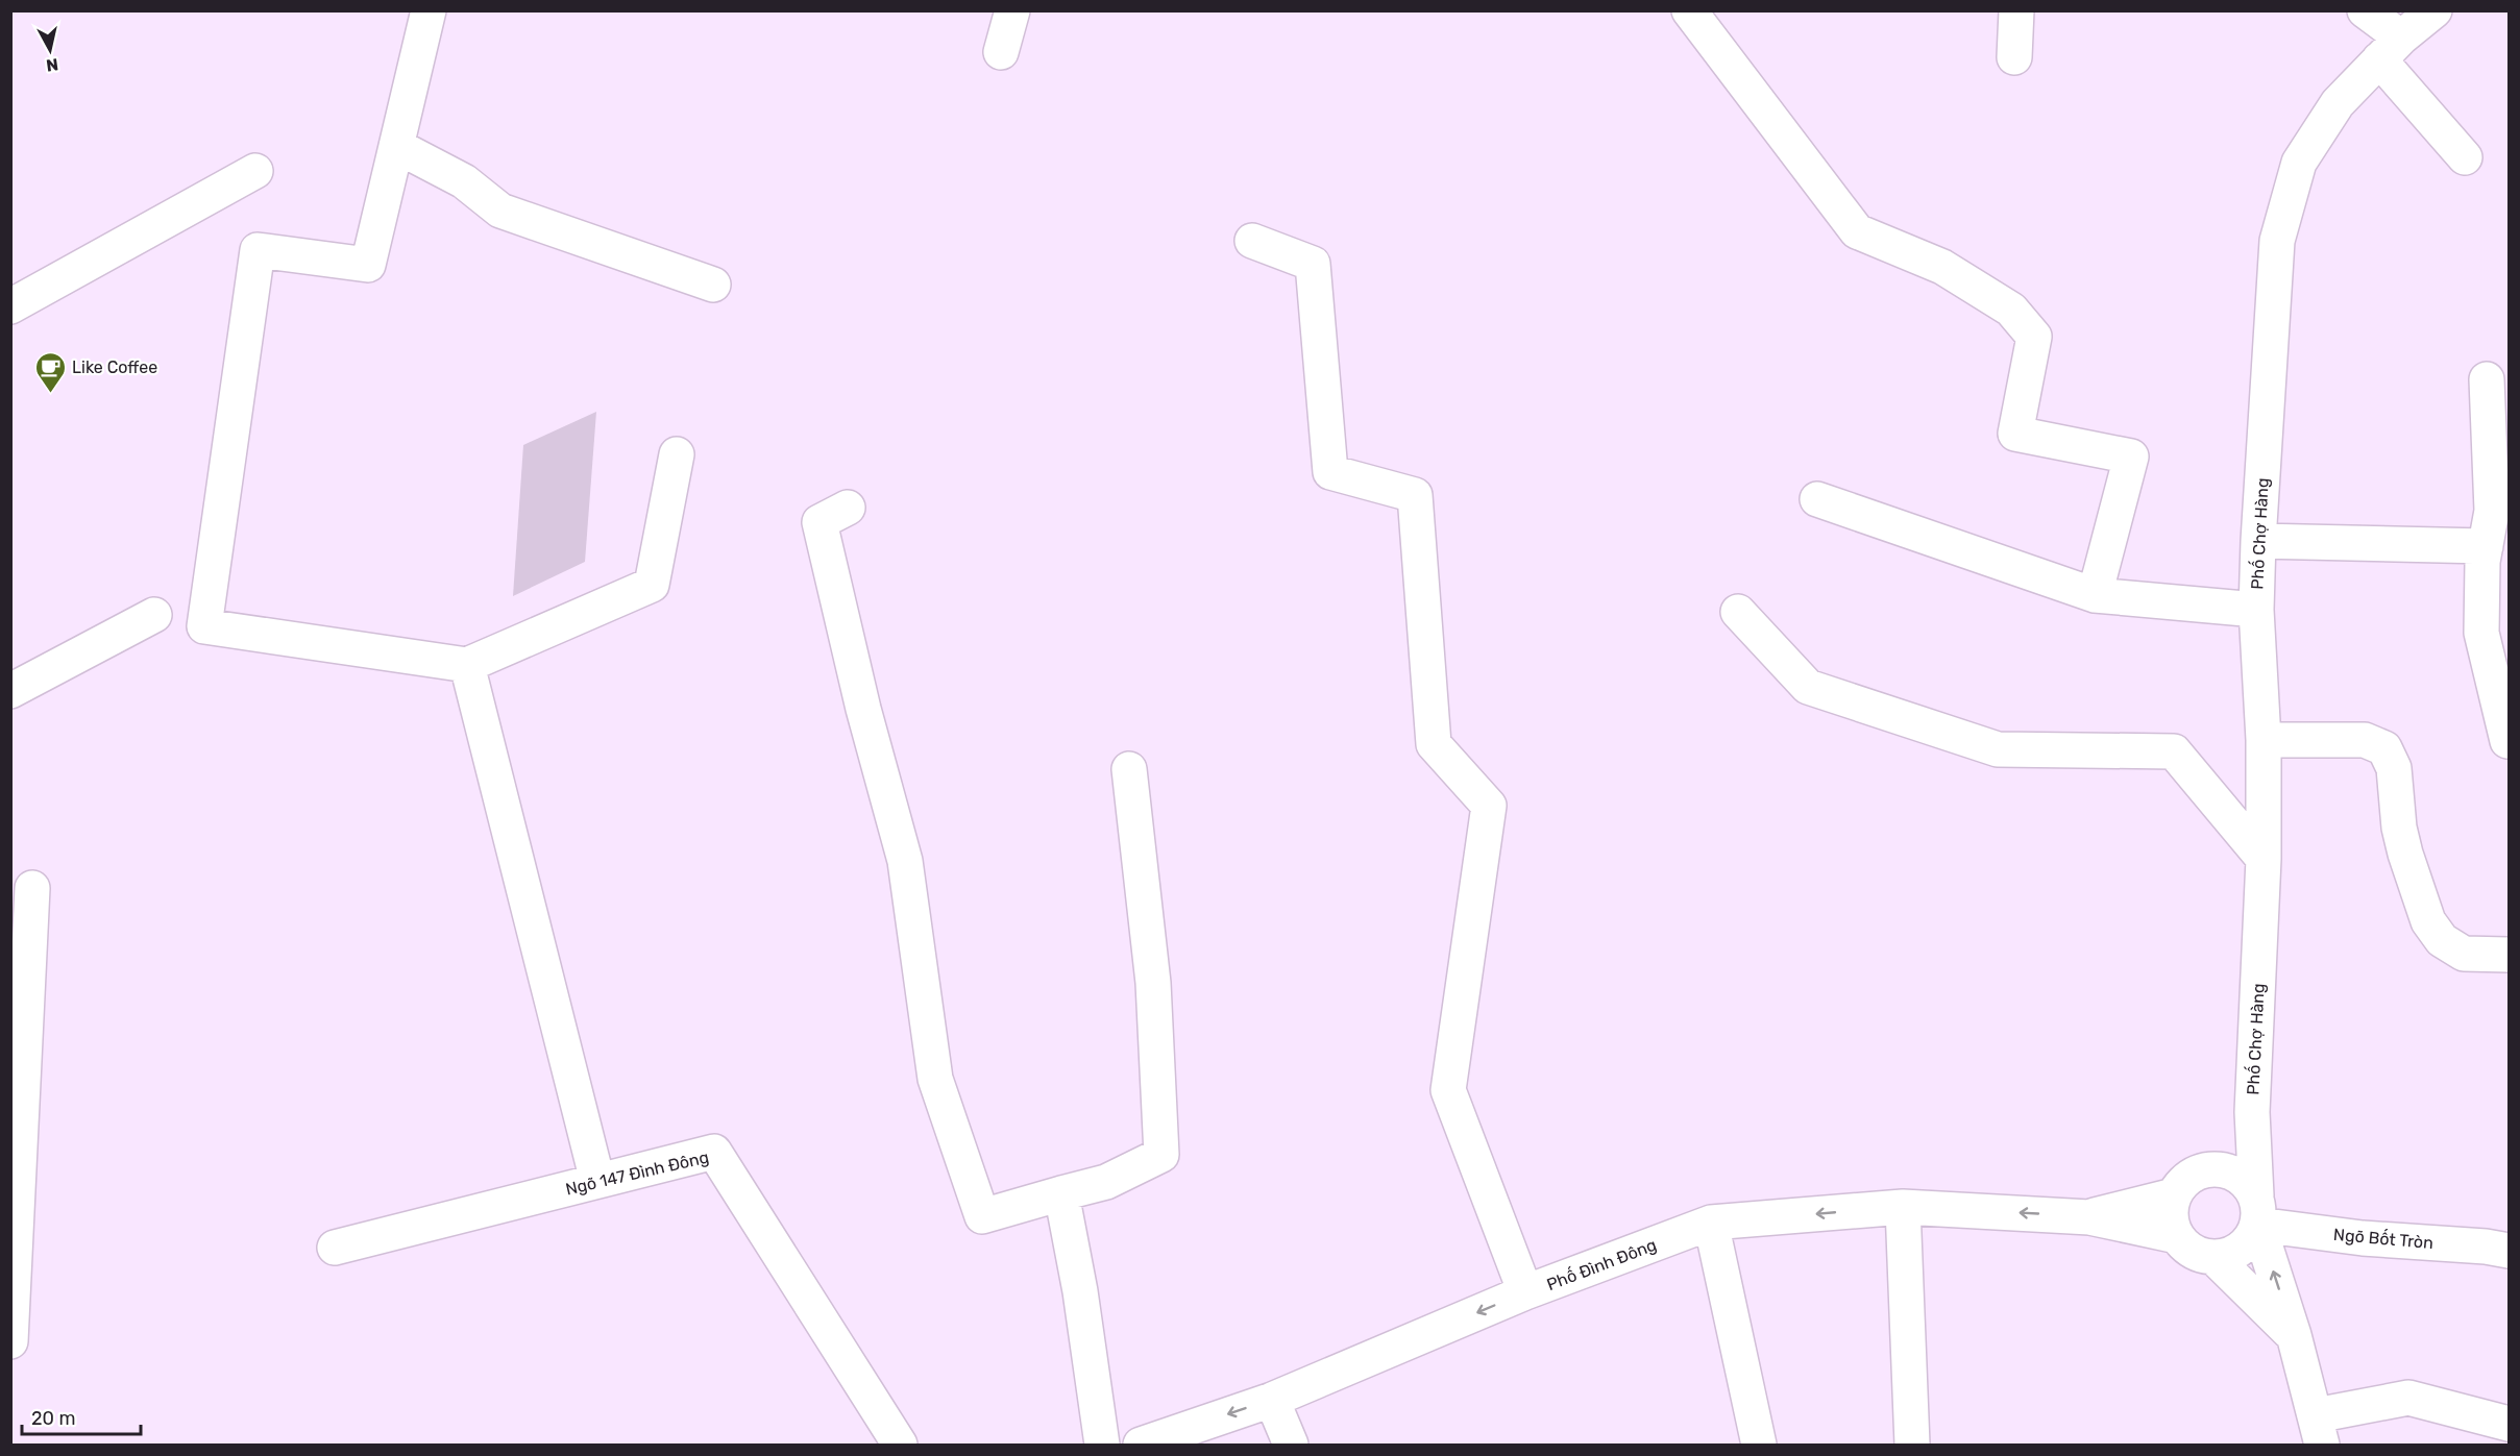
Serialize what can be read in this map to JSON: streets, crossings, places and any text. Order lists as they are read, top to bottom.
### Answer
{
  "streets": {
    "street": [
      "Phố Chợ Hàng",
      "Ngõ 147 Đình Đông",
      "Ngõ Bốt Tròn",
      "Phố Đình Đông"
    ]
  },
  "crossings": [
    ["Phố Chợ Hàng", "Ngõ Bốt Tròn"],
    ["Phố Chợ Hàng", "Phố Đình Đông"],
    ["Ngõ Bốt Tròn", "Phố Đình Đông"]
  ],
  "one_way": ["Phố Đình Đông"],
  "places": {
    "cafe": ["Like Coffee"]
  },
  "scale_bar": "20 m",
  "north": "bottom"
}
